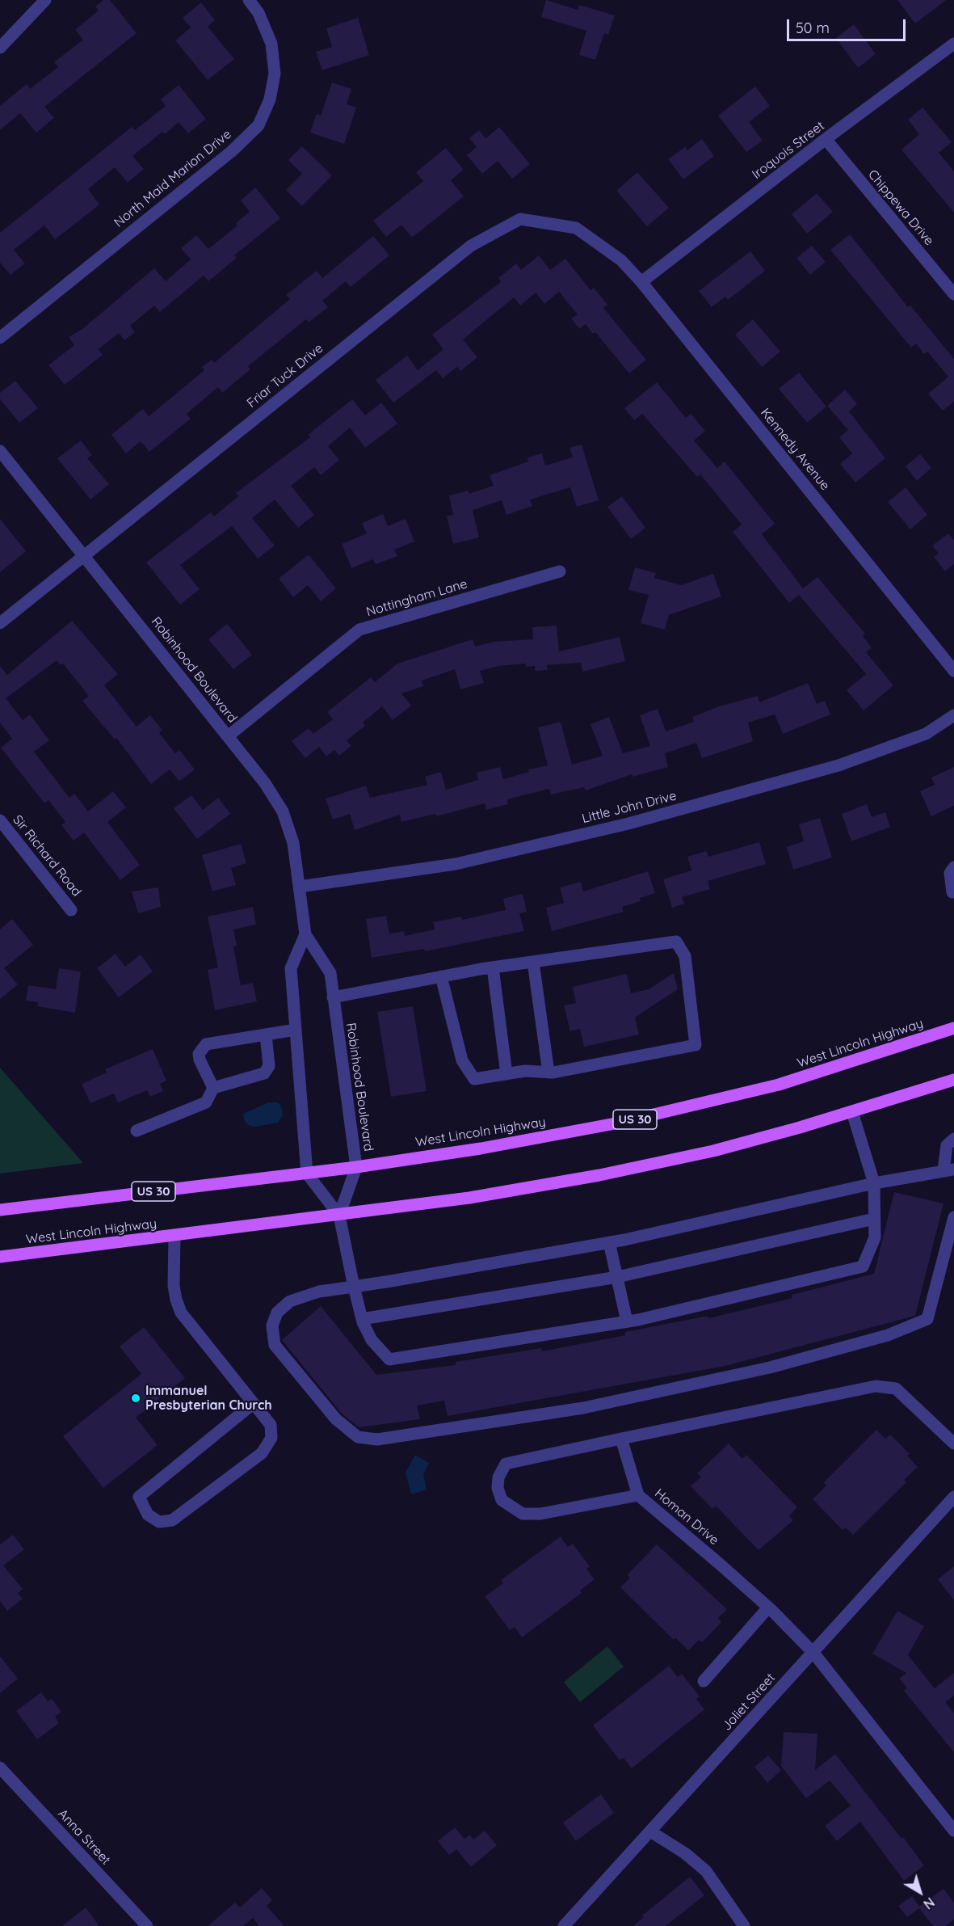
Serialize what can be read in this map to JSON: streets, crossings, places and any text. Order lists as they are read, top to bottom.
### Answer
{
  "streets": {
    "main road": ["West Lincoln Highway", "US 30"],
    "street": [
      "Iroquois Street",
      "North Maid Marion Drive",
      "Chippewa Drive",
      "Friar Tuck Drive",
      "Kennedy Avenue",
      "Nottingham Lane",
      "Robinhood Boulevard",
      "Little John Drive",
      "Sir Richard Road",
      "Homan Drive",
      "Joliet Street",
      "Anna Street"
    ]
  },
  "crossings": [
    ["Iroquois Street", "Chippewa Drive"],
    ["Iroquois Street", "Kennedy Avenue"],
    ["Friar Tuck Drive", "Kennedy Avenue"],
    ["Friar Tuck Drive", "Robinhood Boulevard"],
    ["Nottingham Lane", "Robinhood Boulevard"],
    ["Robinhood Boulevard", "Little John Drive"],
    ["Robinhood Boulevard", "West Lincoln Highway"],
    ["Homan Drive", "Joliet Street"]
  ],
  "places": ["Immanuel Presbyterian Church"],
  "scale_bar": "50 m",
  "north": "bottom right"
}
